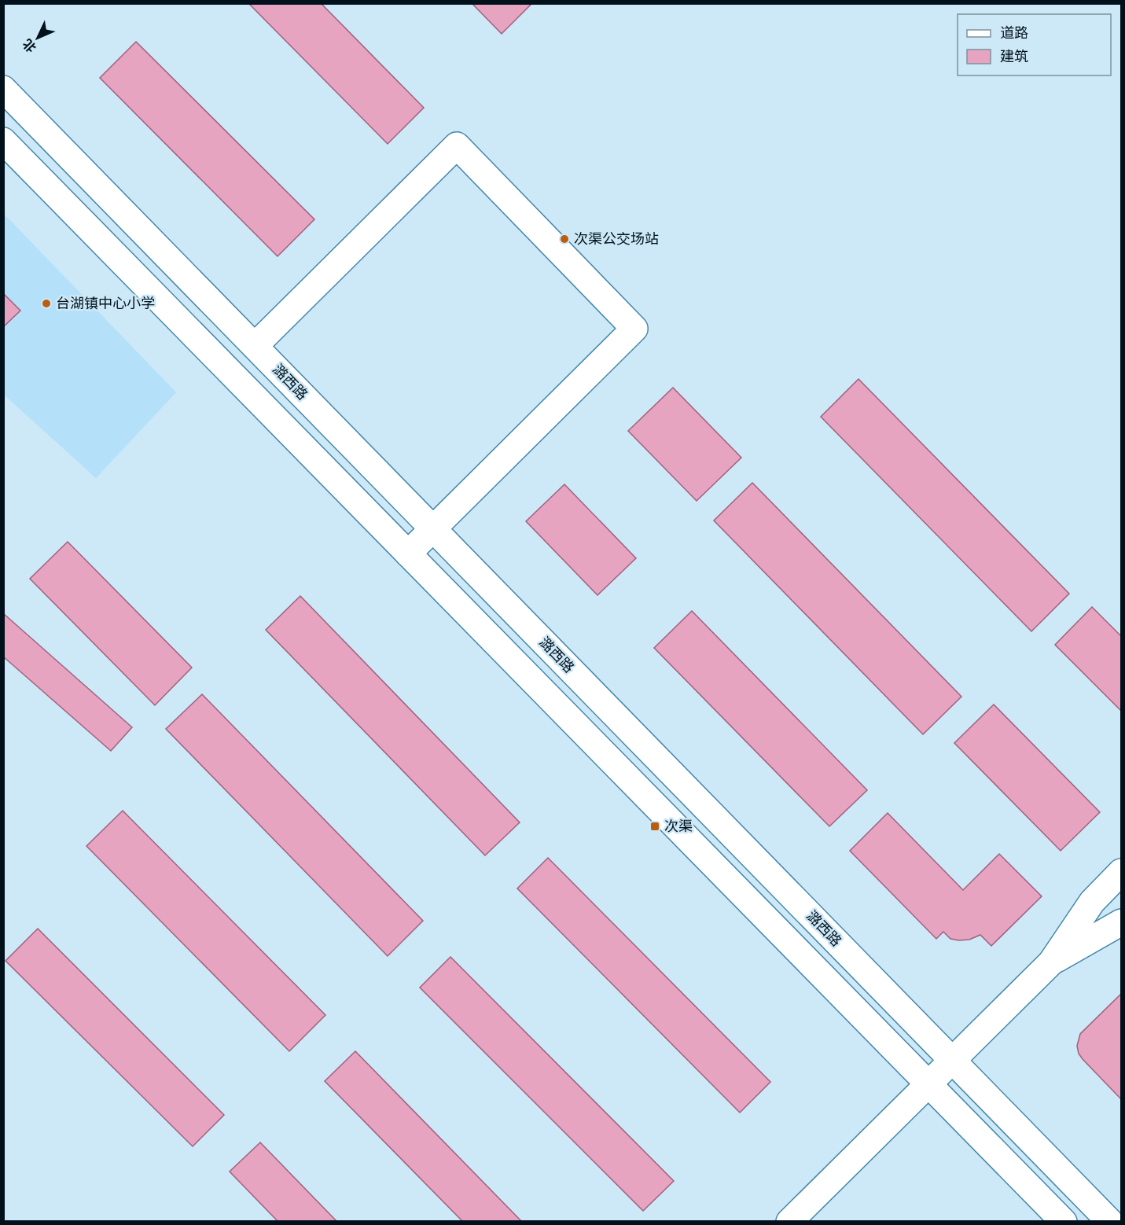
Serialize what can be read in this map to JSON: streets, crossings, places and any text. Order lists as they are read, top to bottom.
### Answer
{
  "streets": {
    "main road": ["潞西路"]
  },
  "places": {
    "other": ["次渠公交场站", "台湖镇中心小学"],
    "transit": ["次渠"]
  },
  "legend": ["道路", "建筑"],
  "north": "bottom left"
}
